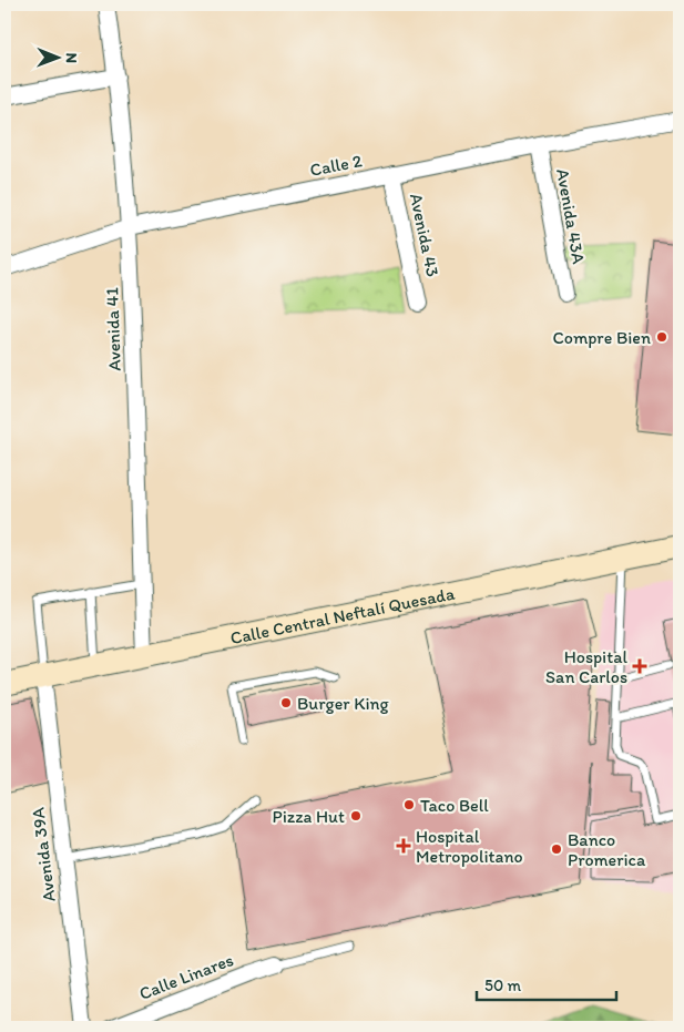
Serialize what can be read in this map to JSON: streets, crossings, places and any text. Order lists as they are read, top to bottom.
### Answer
{
  "streets": {
    "main road": ["Calle Central Neftalí Quesada"],
    "street": [
      "Calle 2",
      "Avenida 43A",
      "Avenida 43",
      "Avenida 41",
      "Avenida 39A",
      "Calle Linares"
    ]
  },
  "crossings": [
    ["Calle 2", "Avenida 43A"],
    ["Calle 2", "Avenida 43"],
    ["Calle 2", "Avenida 41"],
    ["Avenida 41", "Calle Central Neftalí Quesada"],
    ["Calle Central Neftalí Quesada", "Avenida 39A"]
  ],
  "places": {
    "other": [
      "Compre Bien",
      "Burger King",
      "Taco Bell",
      "Pizza Hut",
      "Banco Promerica"
    ],
    "health": ["Hospital San Carlos", "Hospital Metropolitano"]
  },
  "scale_bar": "50 m",
  "north": "right"
}
